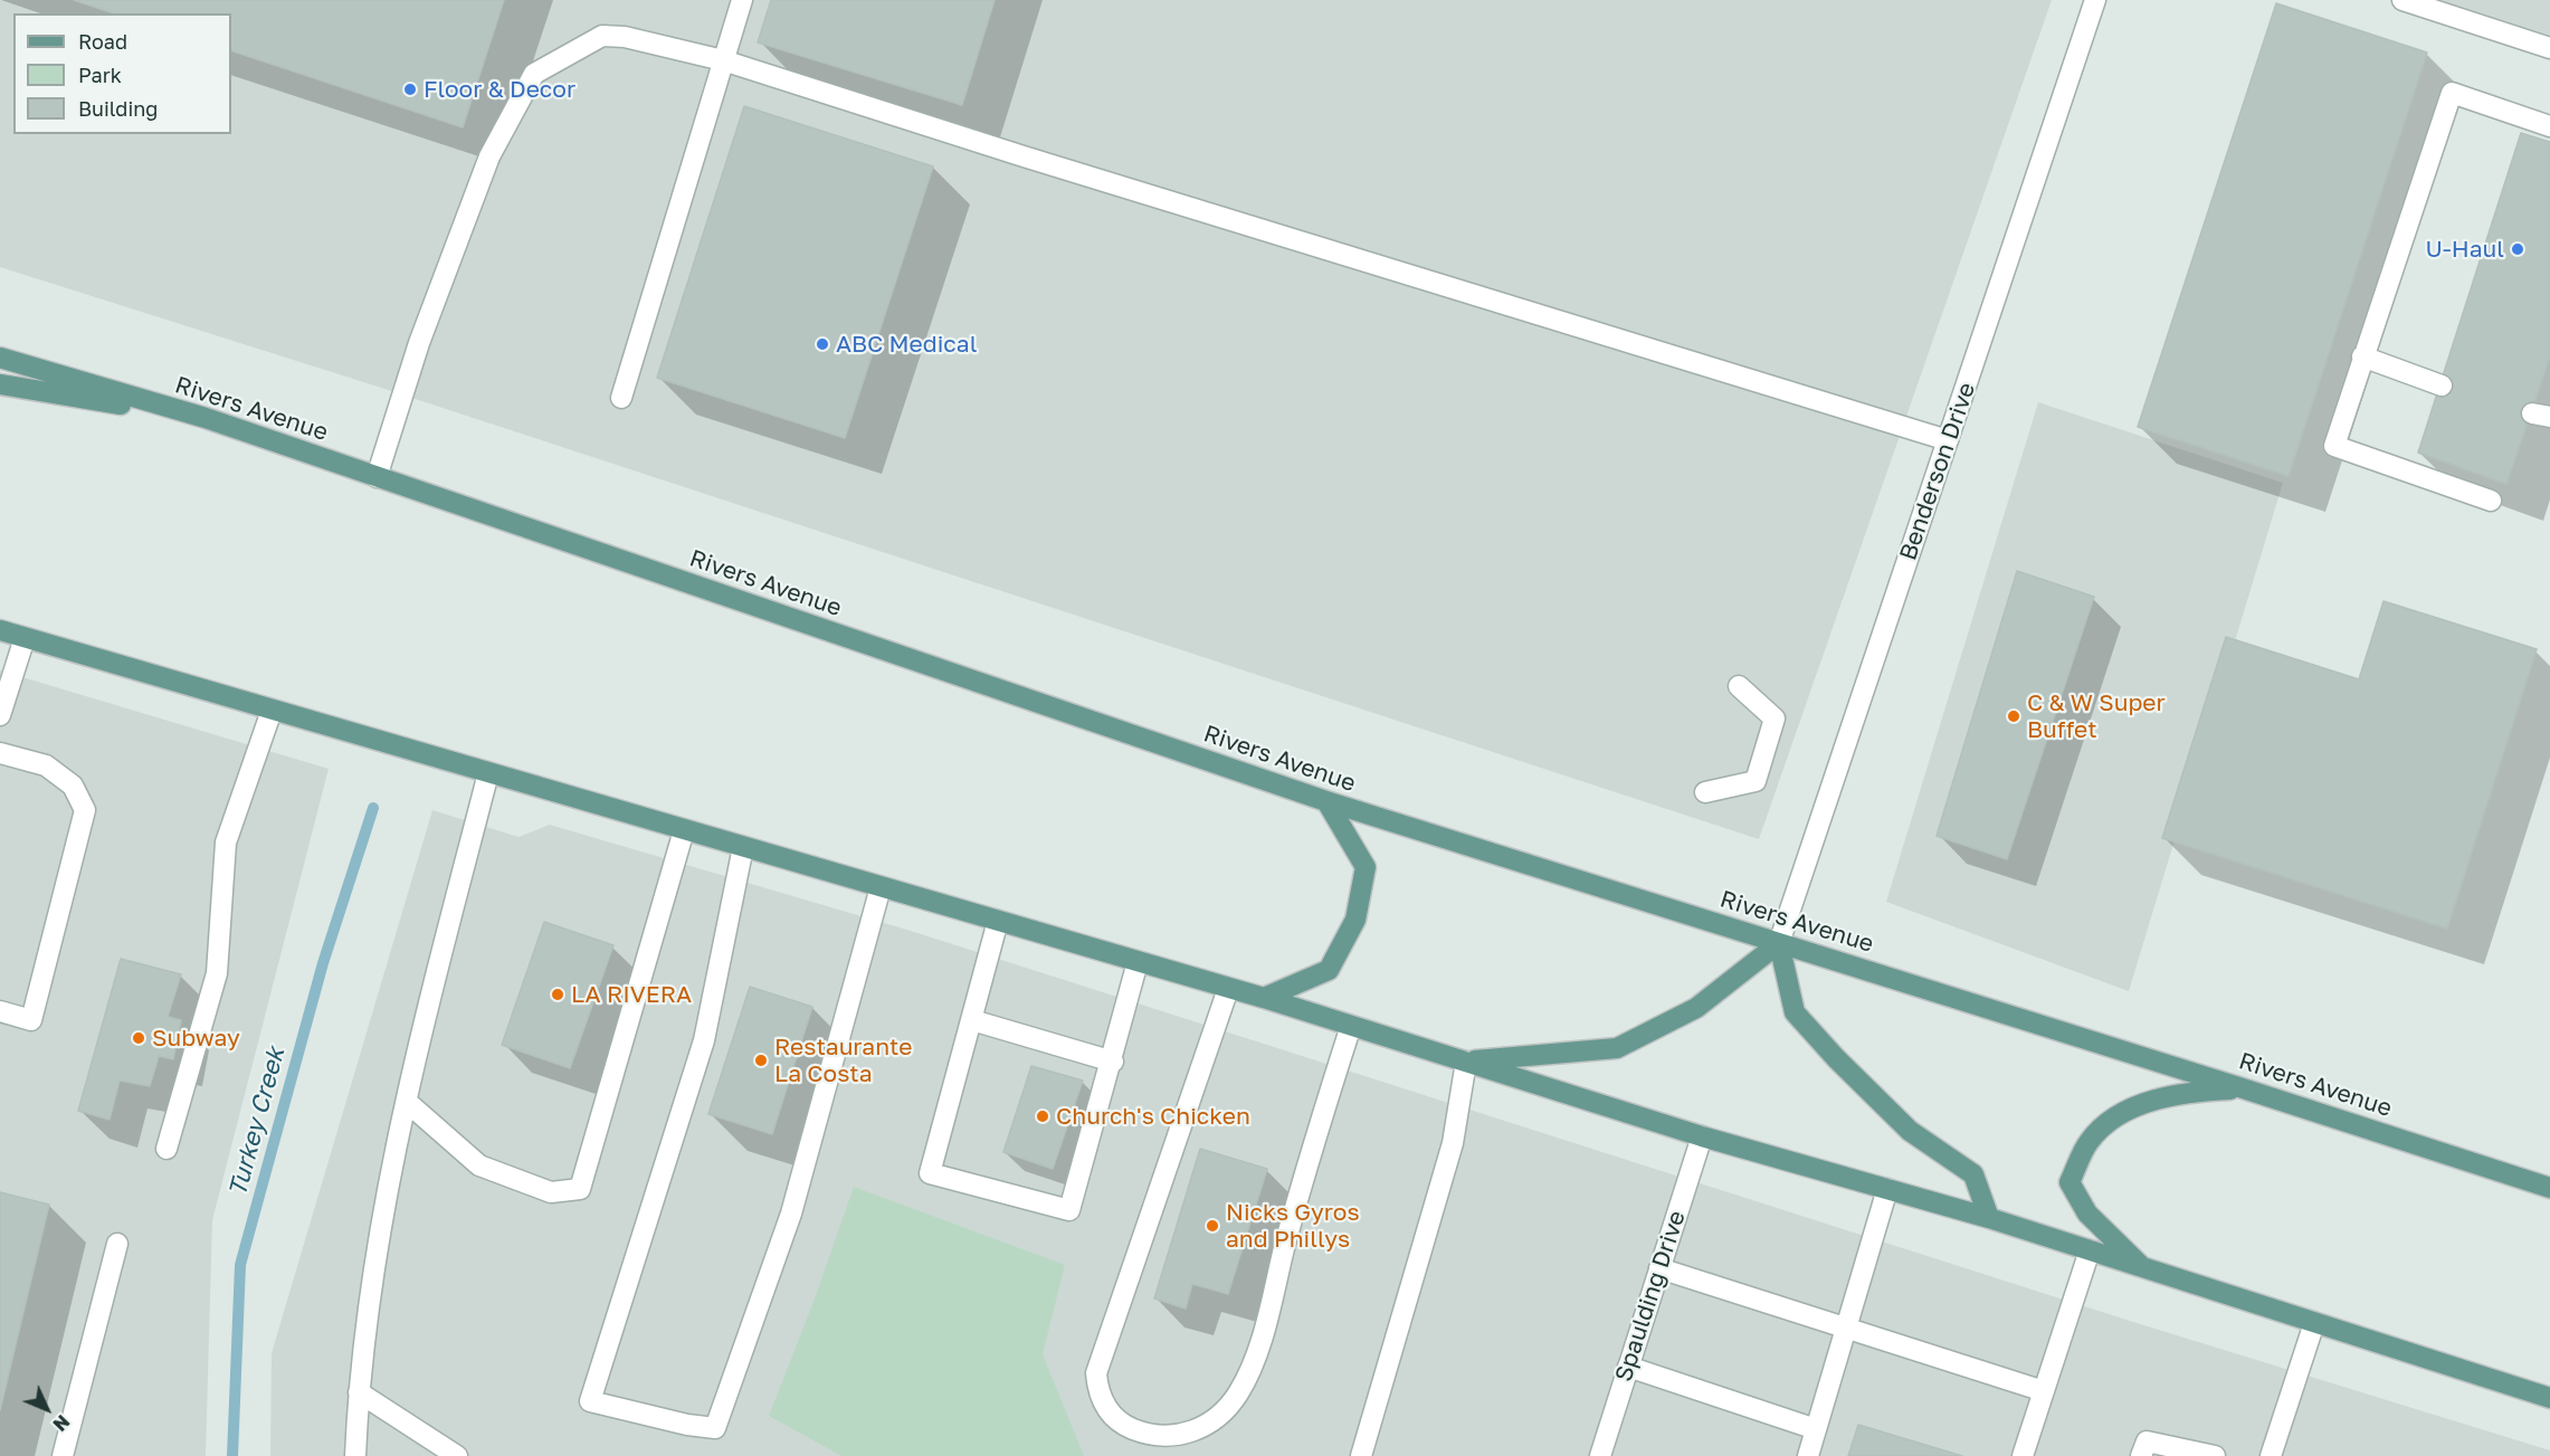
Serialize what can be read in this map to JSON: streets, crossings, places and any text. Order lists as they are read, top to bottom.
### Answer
{
  "streets": {
    "main road": ["Rivers Avenue"],
    "street": ["Benderson Drive", "Spaulding Drive"]
  },
  "crossings": [
    ["Rivers Avenue", "Benderson Drive"]
  ],
  "water": ["Turkey Creek"],
  "places": [
    "Floor & Decor",
    "U-Haul",
    "ABC Medical",
    "C & W Super Buffet",
    "LA RIVERA",
    "Subway",
    "Restaurante La Costa",
    "Church's Chicken",
    "Nicks Gyros and Phillys"
  ],
  "legend": ["Road", "Park", "Building"],
  "north": "bottom right"
}
